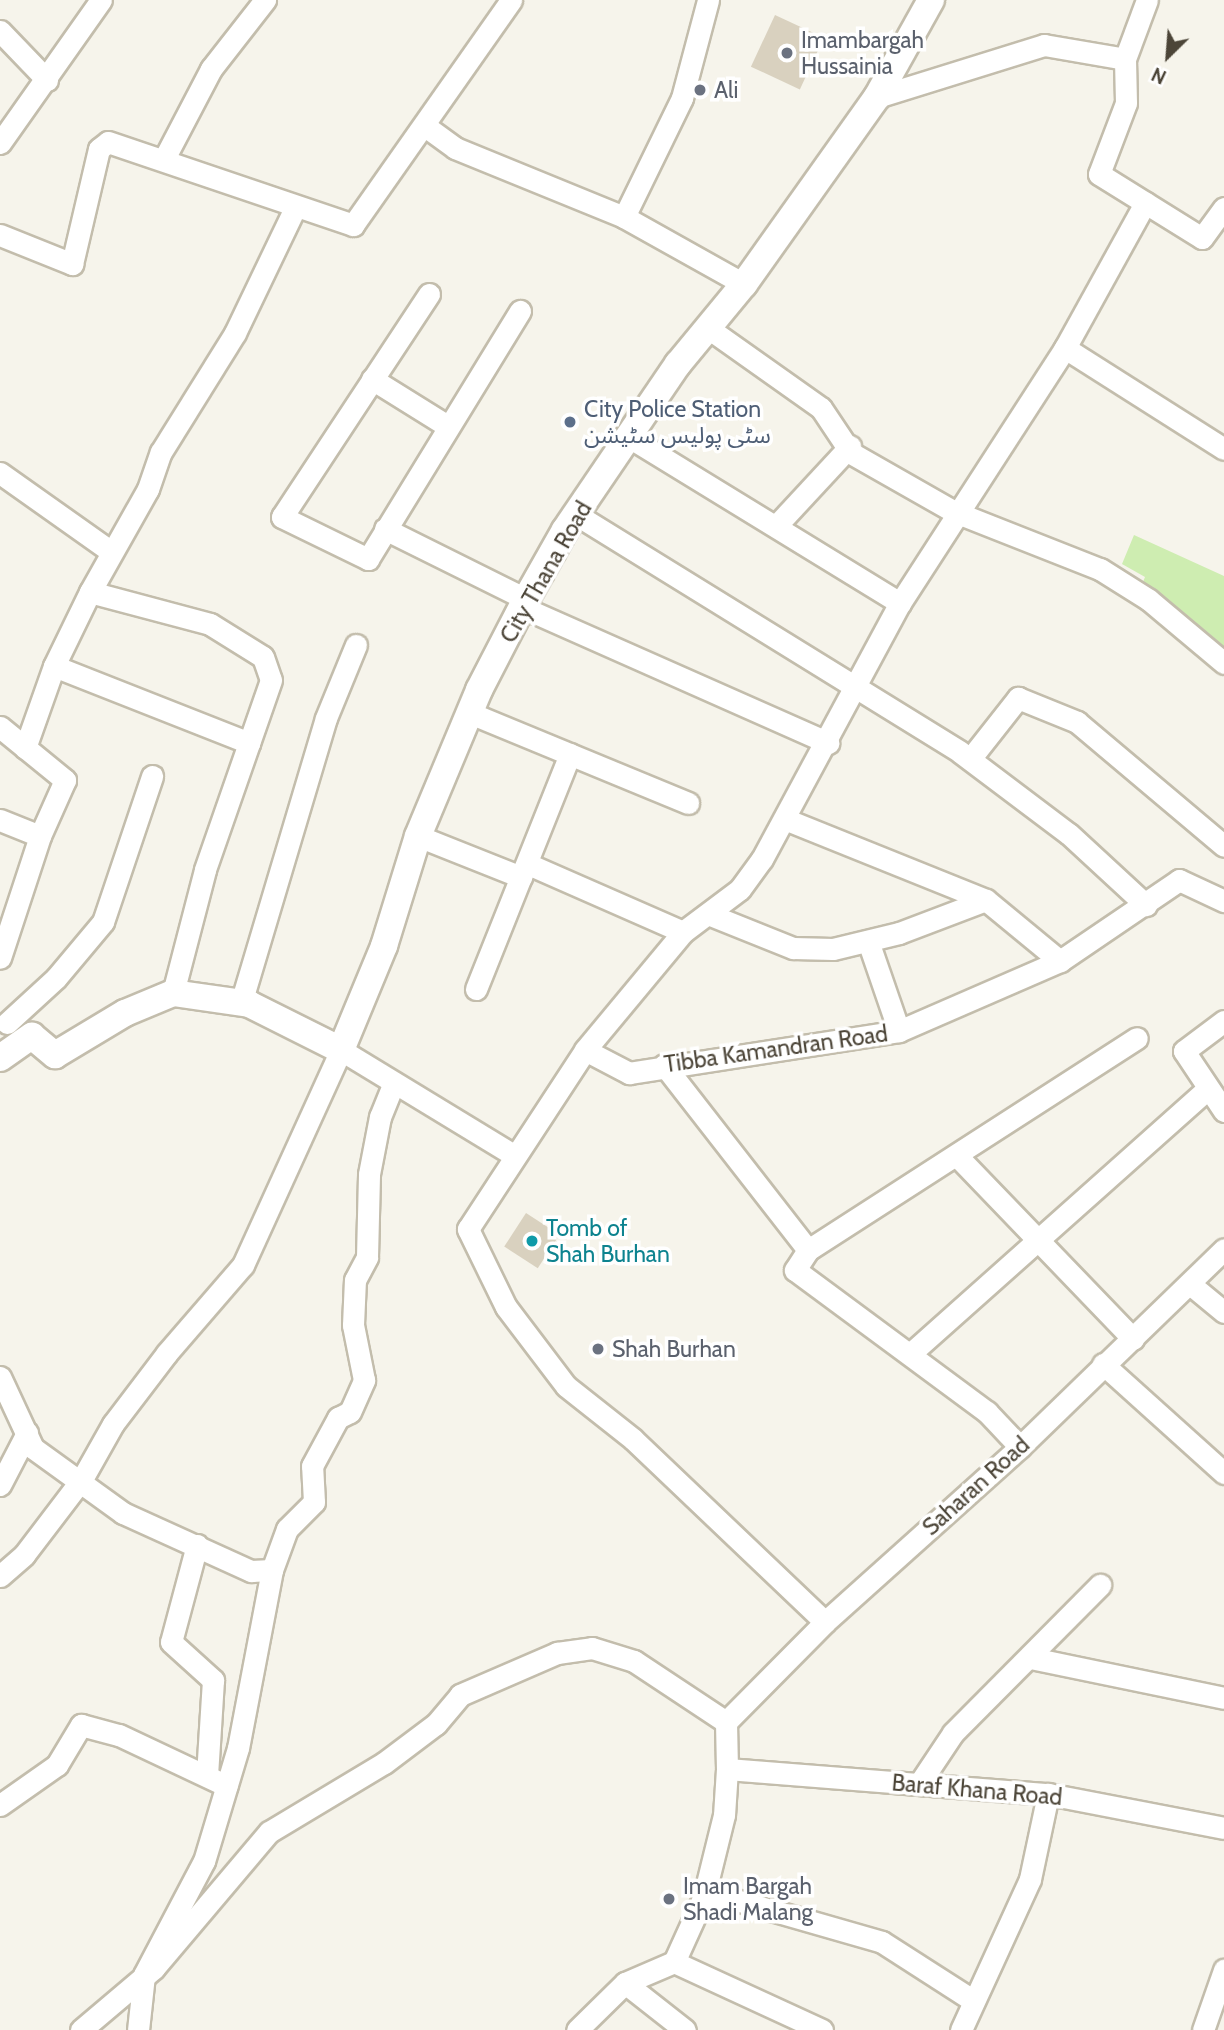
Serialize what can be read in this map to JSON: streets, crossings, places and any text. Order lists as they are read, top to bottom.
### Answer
{
  "streets": {
    "street": [
      "City Thana Road",
      "Tibba Kamandran Road",
      "Saharan Road",
      "Baraf Khana Road"
    ]
  },
  "places": [
    "Imambargah Hussainia",
    "Ali",
    "City Police Station سٹی پولیس سٹیشن",
    "Tomb of Shah Burhan",
    "Shah Burhan",
    "Imam Bargah Shadi Malang"
  ],
  "north": "bottom left"
}
